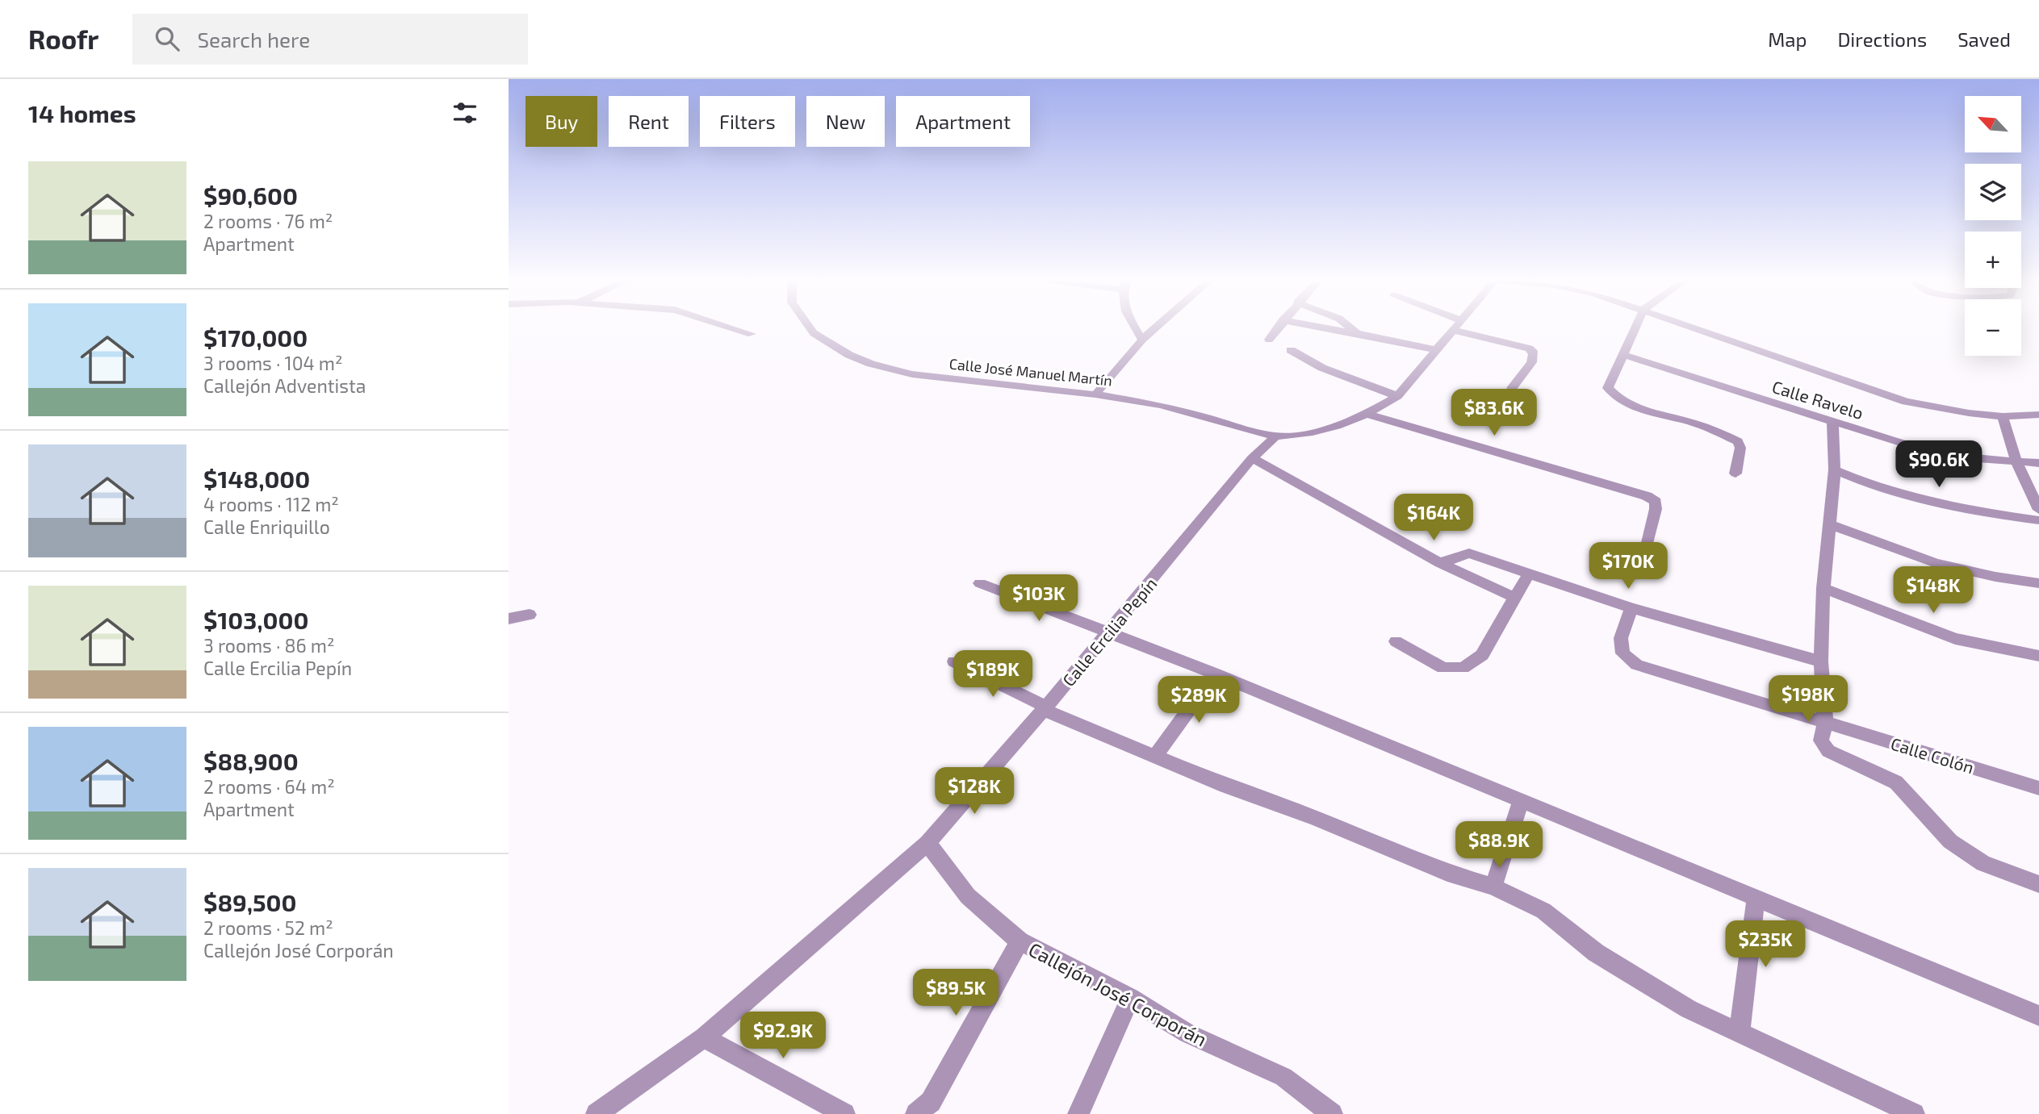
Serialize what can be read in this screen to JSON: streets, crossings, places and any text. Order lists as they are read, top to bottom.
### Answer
{
  "streets": {
    "street": [
      "Calle José Manuel Martín",
      "Calle Ravelo",
      "Calle Ercilia Pepín",
      "Calle Colón",
      "Callejón José Corporán"
    ]
  },
  "crossings": [
    ["Calle José Manuel Martín", "Calle Ercilia Pepín"],
    ["Calle Ercilia Pepín", "Callejón José Corporán"]
  ],
  "north": "top left",
  "page": {
    "header": "Roofr",
    "search": "Search here",
    "nav": ["Map", "Directions", "Saved"],
    "heading": "14 homes",
    "map_buttons": ["+", "−"],
    "chip": [
      "Buy",
      "Rent",
      "Filters",
      "New",
      "Apartment"
    ],
    "list": [
      {
        "name": "$90,600",
        "note": "2 rooms · 76 m² · Apartment"
      },
      {
        "name": "$170,000",
        "note": "3 rooms · 104 m² · Callejón Adventista"
      },
      {
        "name": "$148,000",
        "note": "4 rooms · 112 m² · Calle Enriquillo"
      },
      {
        "name": "$103,000",
        "note": "3 rooms · 86 m² · Calle Ercilia Pepín"
      },
      {
        "name": "$88,900",
        "note": "2 rooms · 64 m² · Apartment"
      },
      {
        "name": "$89,500",
        "note": "2 rooms · 52 m² · Callejón José Corporán"
      }
    ],
    "price": [
      "$83.6K",
      "$90.6K",
      "$164K",
      "$170K",
      "$148K",
      "$103K",
      "$189K",
      "$198K",
      "$289K",
      "$128K",
      "$88.9K",
      "$235K",
      "$89.5K",
      "$92.9K"
    ]
  }
}
